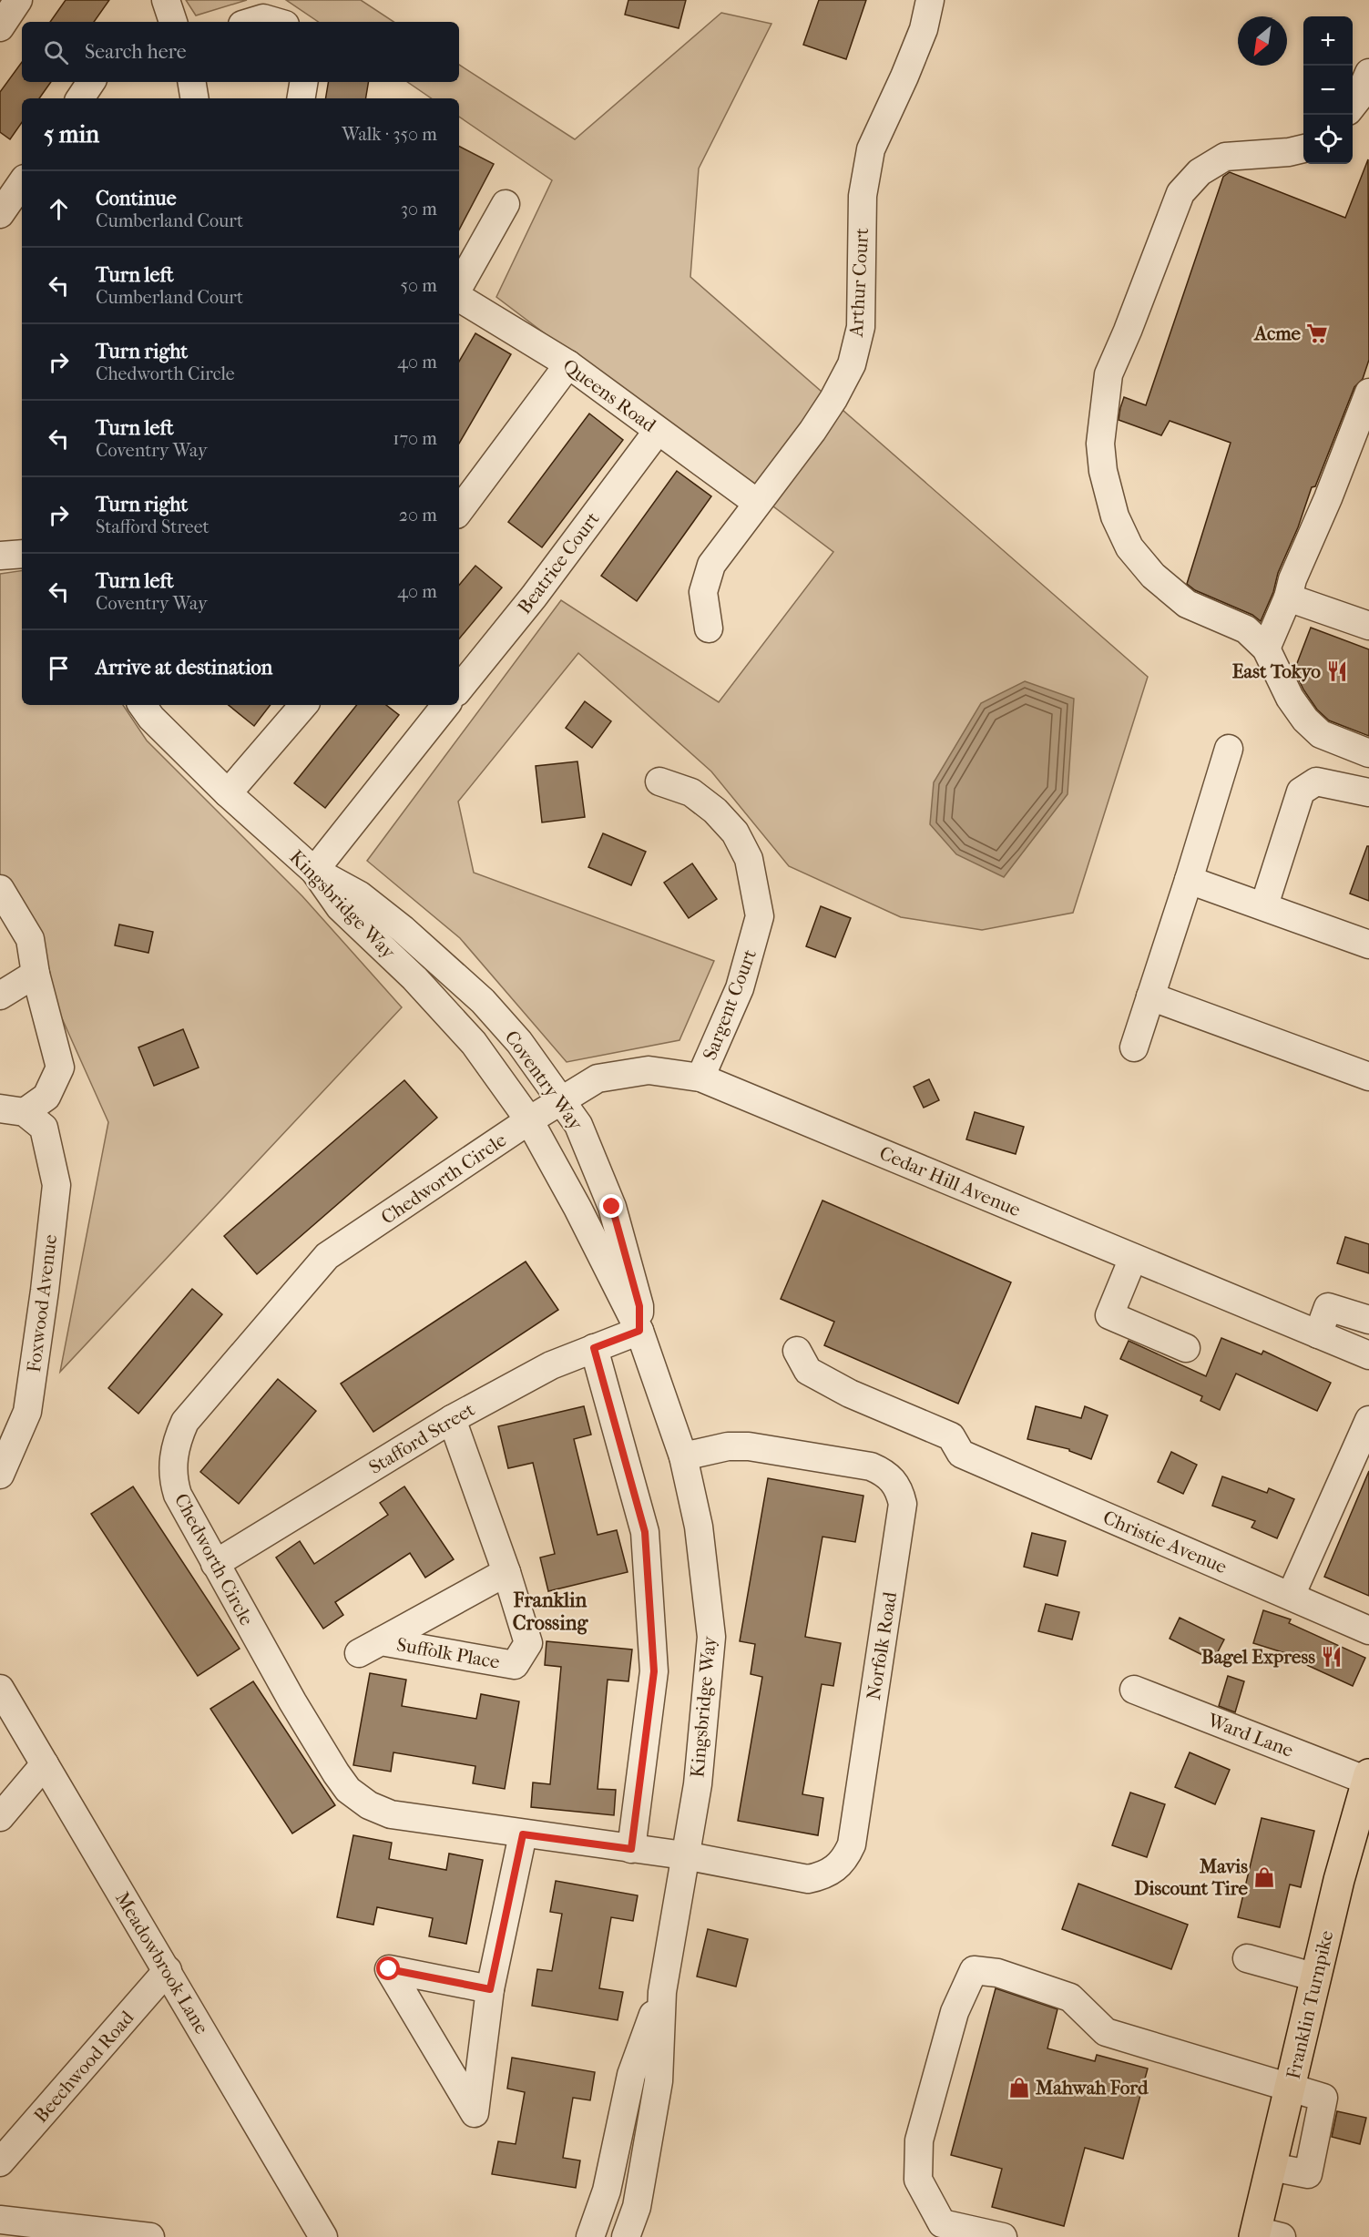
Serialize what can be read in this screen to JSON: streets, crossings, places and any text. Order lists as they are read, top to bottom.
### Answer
{
  "streets": {
    "main road": ["Franklin Turnpike"],
    "street": [
      "Arthur Court",
      "Queens Road",
      "Beatrice Court",
      "Kingsbridge Way",
      "Sargent Court",
      "Coventry Way",
      "Chedworth Circle",
      "Cedar Hill Avenue",
      "Foxwood Avenue",
      "Stafford Street",
      "Christie Avenue",
      "Norfolk Road",
      "Suffolk Place",
      "Ward Lane",
      "Meadowbrook Lane",
      "Beechwood Road"
    ]
  },
  "crossings": [
    ["Arthur Court", "Queens Road"],
    ["Queens Road", "Beatrice Court"],
    ["Kingsbridge Way", "Coventry Way"],
    ["Kingsbridge Way", "Chedworth Circle"],
    ["Kingsbridge Way", "Cedar Hill Avenue"],
    ["Kingsbridge Way", "Stafford Street"],
    ["Kingsbridge Way", "Norfolk Road"],
    ["Sargent Court", "Cedar Hill Avenue"],
    ["Coventry Way", "Chedworth Circle"],
    ["Coventry Way", "Cedar Hill Avenue"],
    ["Coventry Way", "Stafford Street"],
    ["Chedworth Circle", "Cedar Hill Avenue"],
    ["Chedworth Circle", "Stafford Street"],
    ["Chedworth Circle", "Norfolk Road"],
    ["Stafford Street", "Suffolk Place"],
    ["Ward Lane", "Franklin Turnpike"],
    ["Meadowbrook Lane", "Beechwood Road"]
  ],
  "districts": ["Franklin Crossing"],
  "places": {
    "supermarket": ["Acme"],
    "restaurant": ["East Tokyo", "Bagel Express"],
    "shop": ["Mavis Discount Tire", "Mahwah Ford"]
  },
  "north": "bottom left",
  "page": {
    "map_buttons": ["+", "−"],
    "search": "Search here",
    "heading": ["5 min", "Walk · 350 m"],
    "list": [
      ["Continue", "Cumberland Court", "30 m"],
      ["Turn left", "Cumberland Court", "50 m"],
      ["Turn right", "Chedworth Circle", "40 m"],
      ["Turn left", "Coventry Way", "170 m"],
      ["Turn right", "Stafford Street", "20 m"],
      ["Turn left", "Coventry Way", "40 m"],
      "Arrive at destination"
    ]
  }
}
